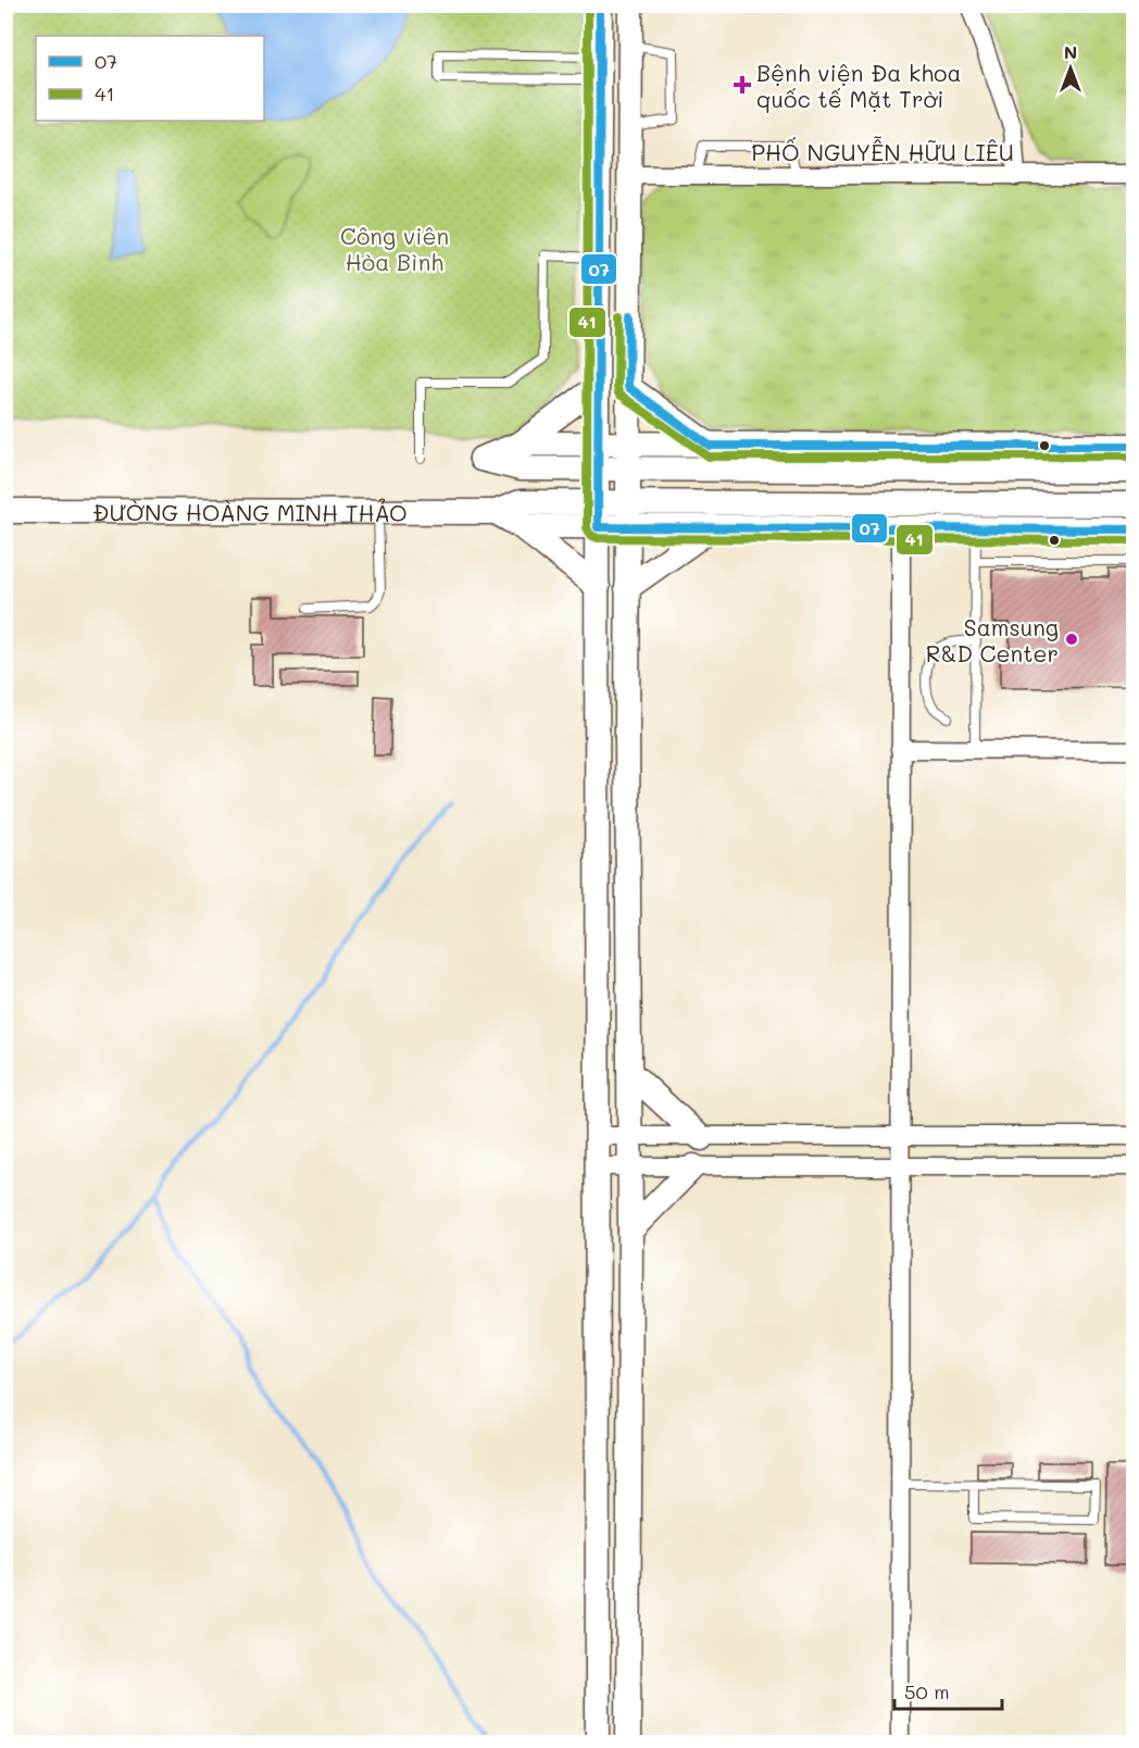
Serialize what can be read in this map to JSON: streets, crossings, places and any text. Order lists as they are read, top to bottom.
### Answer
{
  "streets": {
    "street": ["PHỐ NGUYỄN HỮU LIÊU", "ĐƯỜNG HOÀNG MINH THẢO"]
  },
  "parks": ["Công viên Hòa Bình"],
  "places": {
    "health": ["Bệnh viện Đa khoa quốc tế Mặt Trời"],
    "other": ["Samsung R&D Center"]
  },
  "lines": ["transit line 07", "transit line 41"],
  "legend": ["07", "41"],
  "scale_bar": "50 m",
  "north": "top"
}
